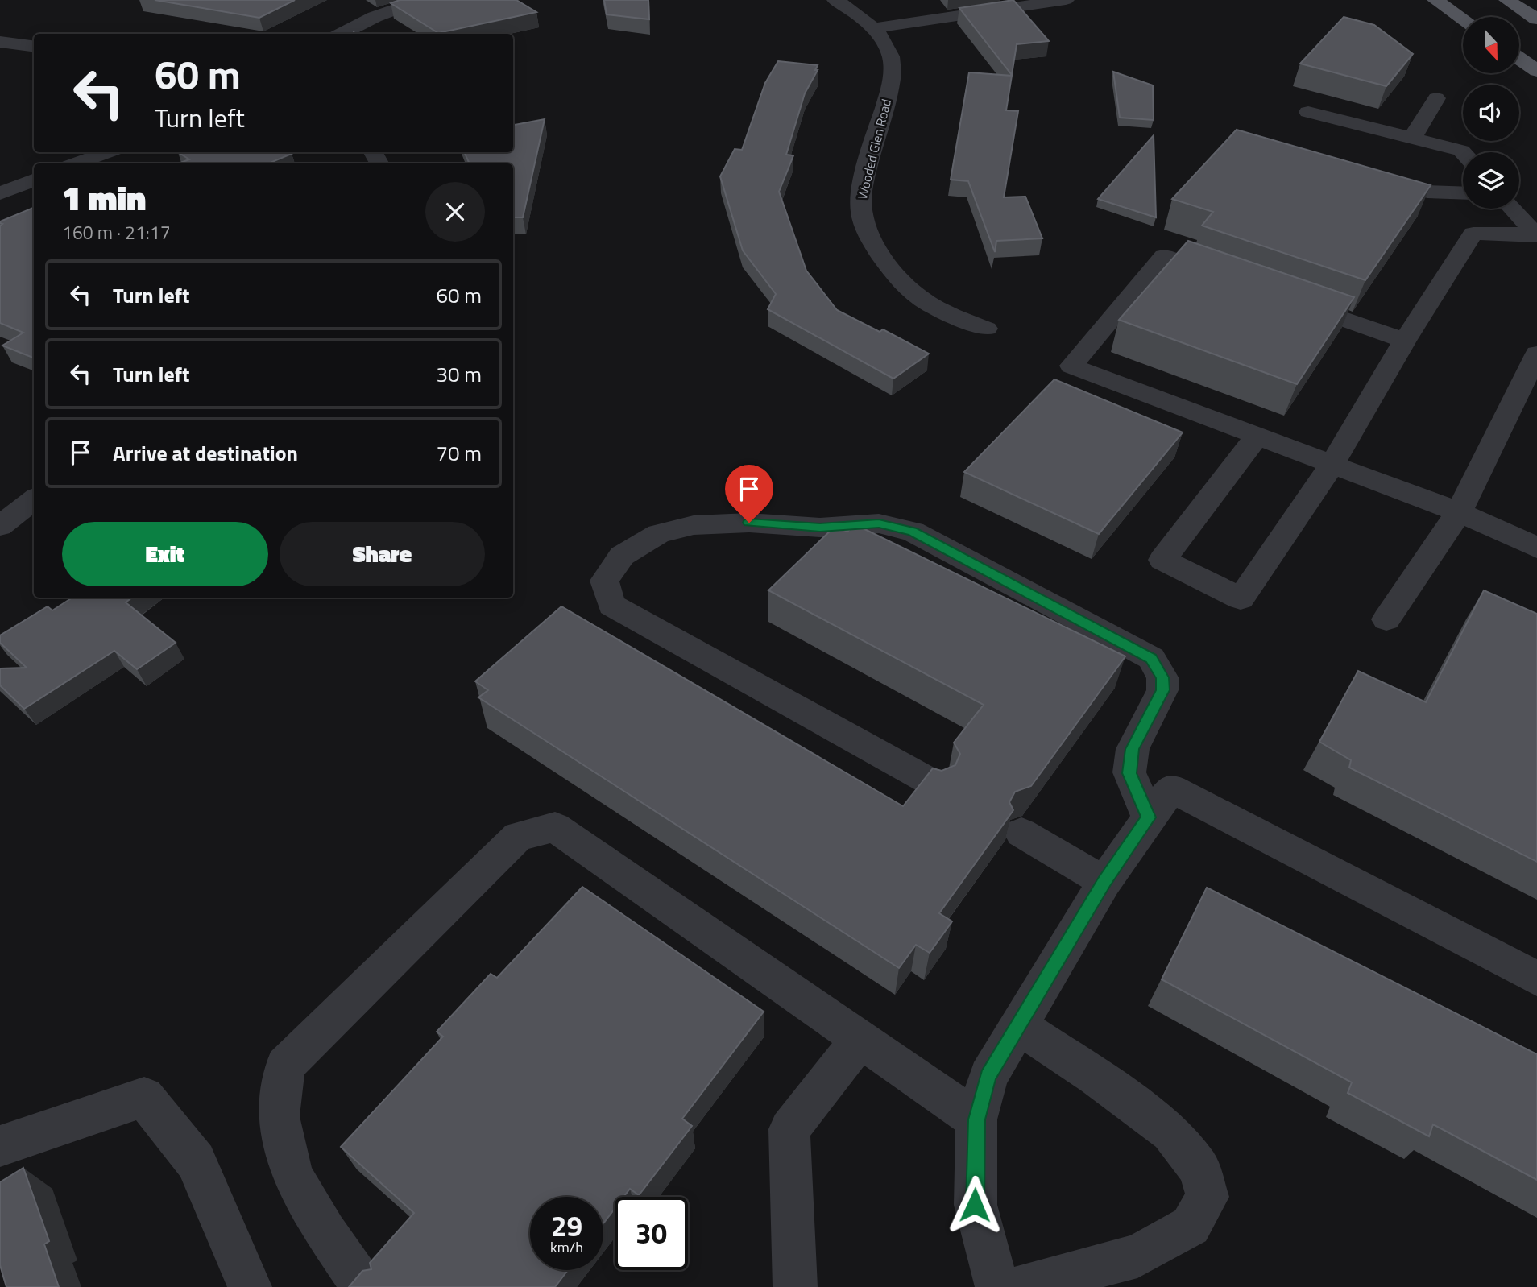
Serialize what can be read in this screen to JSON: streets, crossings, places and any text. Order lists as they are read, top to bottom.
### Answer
{
  "streets": {
    "street": ["Wooded Glen Road"]
  },
  "north": "bottom",
  "page": {
    "turn": ["60 m", "Turn left"],
    "heading": ["1 min", "160 m · 21:17"],
    "list": [
      {
        "name": "Turn left",
        "value": "60 m"
      },
      {
        "name": "Turn left",
        "value": "30 m"
      },
      {
        "name": "Arrive at destination",
        "value": "70 m"
      }
    ],
    "buttons": ["Exit", "Share"],
    "speed": "29 km/h",
    "limit": "30"
  }
}
